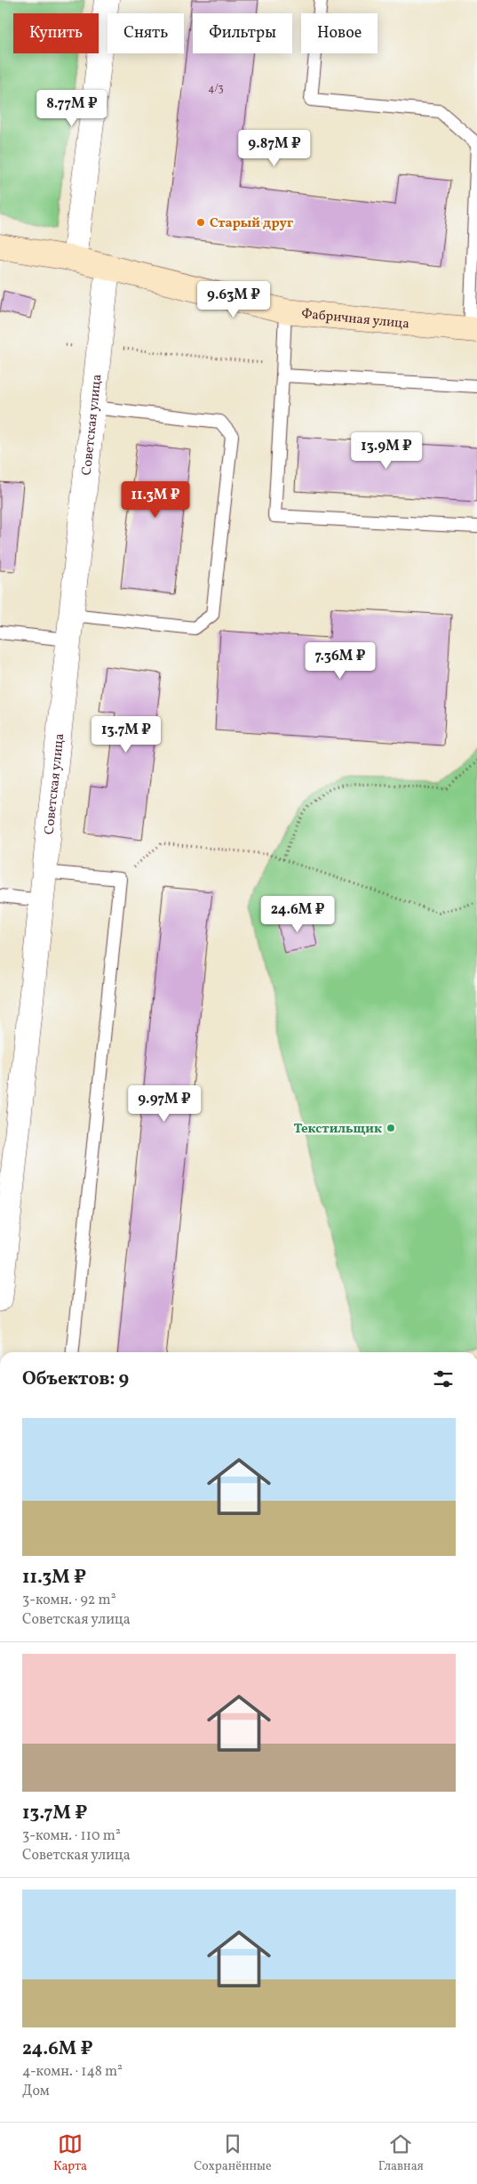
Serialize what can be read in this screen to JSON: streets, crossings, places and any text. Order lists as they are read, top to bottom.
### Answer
{
  "streets": {
    "street": ["Фабричная улица", "Советская улица"]
  },
  "crossings": [
    ["Фабричная улица", "Советская улица"]
  ],
  "places": ["Старый друг", "Текстильщик"],
  "house_numbers": ["4/3"],
  "page": {
    "chip": [
      "Купить",
      "Снять",
      "Фильтры",
      "Новое"
    ],
    "price": [
      "8.77M ₽",
      "9.87M ₽",
      "9.63M ₽",
      "13.9M ₽",
      "11.3M ₽",
      "7.36M ₽",
      "13.7M ₽",
      "24.6M ₽",
      "9.97M ₽"
    ],
    "heading": "Объектов: 9",
    "list": [
      {
        "name": "11.3M ₽",
        "note": "3-комн. · 92 m² · Советская улица"
      },
      {
        "name": "13.7M ₽",
        "note": "3-комн. · 110 m² · Советская улица"
      },
      {
        "name": "24.6M ₽",
        "note": "4-комн. · 148 m² · Дом"
      }
    ],
    "tabs": ["Карта", "Сохранённые", "Главная"]
  }
}
